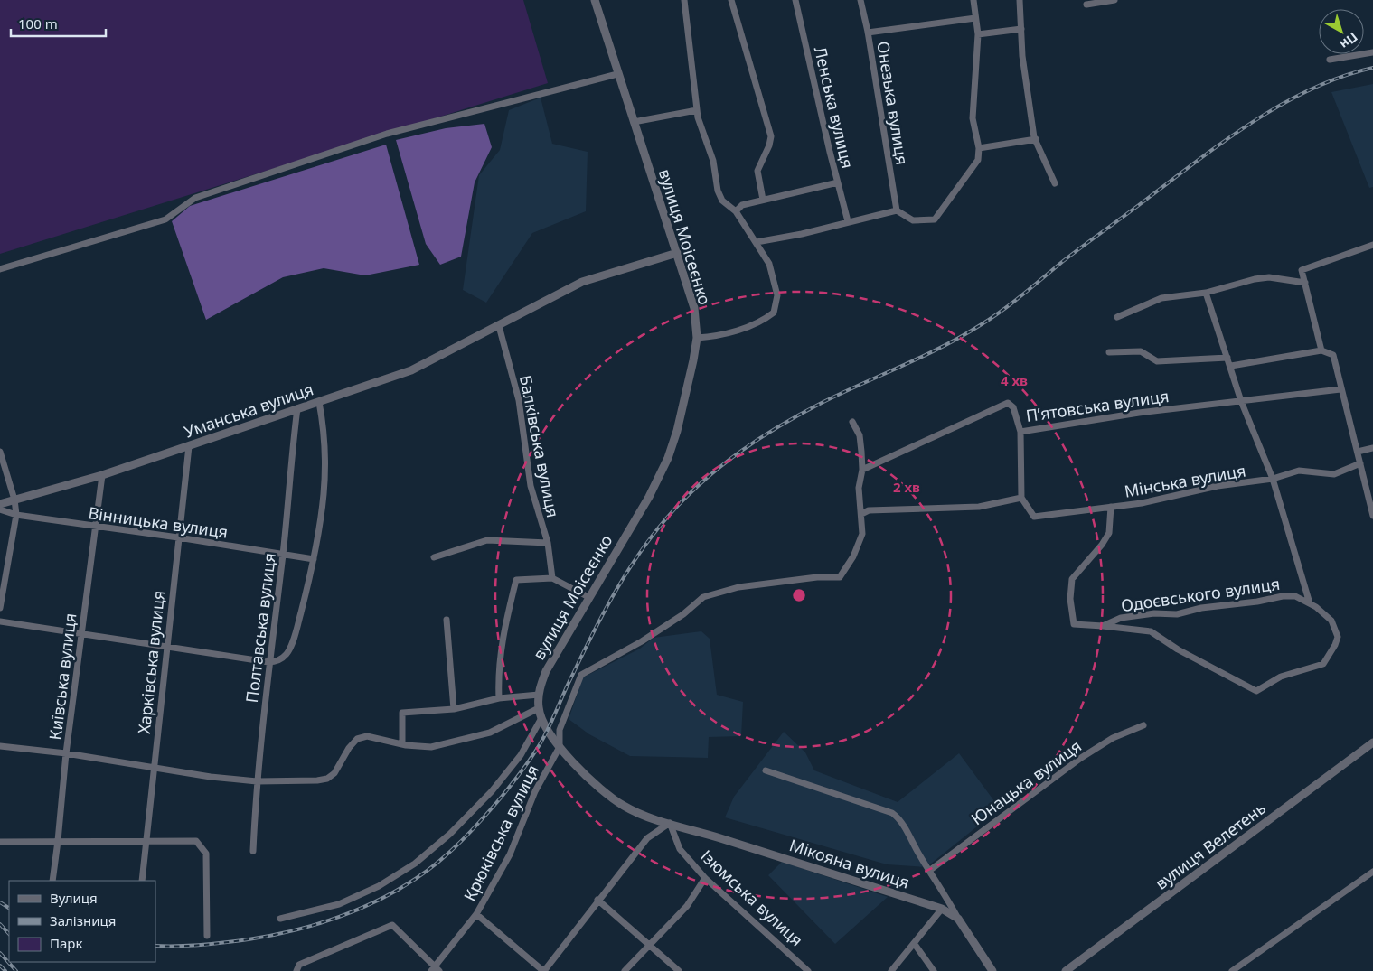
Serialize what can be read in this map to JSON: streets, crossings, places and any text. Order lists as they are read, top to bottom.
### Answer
{
  "streets": {
    "street": [
      "Онезька вулиця",
      "Ленська вулиця",
      "вулиця Моісеєнко",
      "П’ятовська вулиця",
      "Уманська вулиця",
      "Балківська вулиця",
      "Мінська вулиця",
      "Вінницька вулиця",
      "Одоєвського вулиця",
      "Полтавська вулиця",
      "Харківська вулиця",
      "Київська вулиця",
      "Юнацька вулиця",
      "Крюківська вулиця",
      "вулиця Велетень",
      "Мікояна вулиця",
      "Ізюмська вулиця"
    ]
  },
  "crossings": [
    ["вулиця Моісеєнко", "Уманська вулиця"],
    ["Уманська вулиця", "Балківська вулиця"],
    ["Уманська вулиця", "Полтавська вулиця"],
    ["Уманська вулиця", "Харківська вулиця"],
    ["Уманська вулиця", "Київська вулиця"],
    ["Мінська вулиця", "Одоєвського вулиця"],
    ["Вінницька вулиця", "Полтавська вулиця"],
    ["Вінницька вулиця", "Харківська вулиця"],
    ["Вінницька вулиця", "Київська вулиця"],
    ["Мікояна вулиця", "Ізюмська вулиця"]
  ],
  "legend": ["Вулиця", "Залізниця", "Парк"],
  "scale_bar": "100 m",
  "north": "bottom right",
  "rings": ["4 хв", "2 хв"]
}
